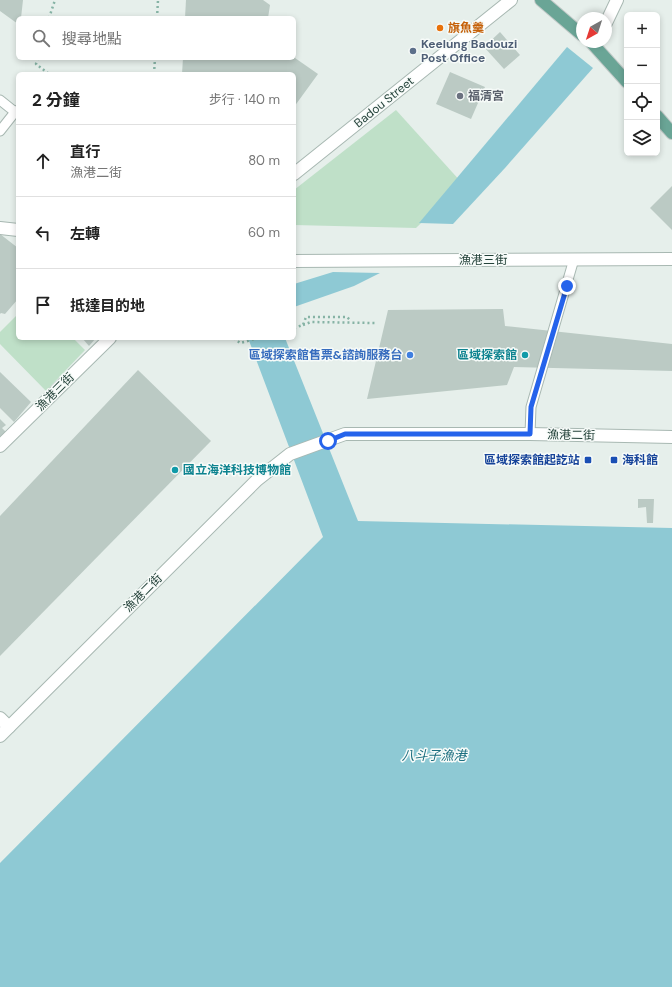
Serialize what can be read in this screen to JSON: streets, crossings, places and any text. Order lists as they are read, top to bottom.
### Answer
{
  "streets": {
    "street": ["Badou Street", "漁港三街", "漁港二街"]
  },
  "water": ["八斗子漁港"],
  "places": {
    "other": [
      "旗魚羹",
      "Keelung Badouzi Post Office",
      "福清宮",
      "區域探索館售票&諮詢服務台",
      "區域探索館",
      "國立海洋科技博物館"
    ],
    "transit": ["區域探索館起訖站", "海科館"]
  },
  "north": "bottom left",
  "page": {
    "map_buttons": ["+", "−"],
    "search": "搜尋地點",
    "heading": ["2 分鐘", "步行 · 140 m"],
    "list": [
      ["直行", "漁港二街", "80 m"],
      ["左轉", "60 m"],
      "抵達目的地"
    ]
  }
}
